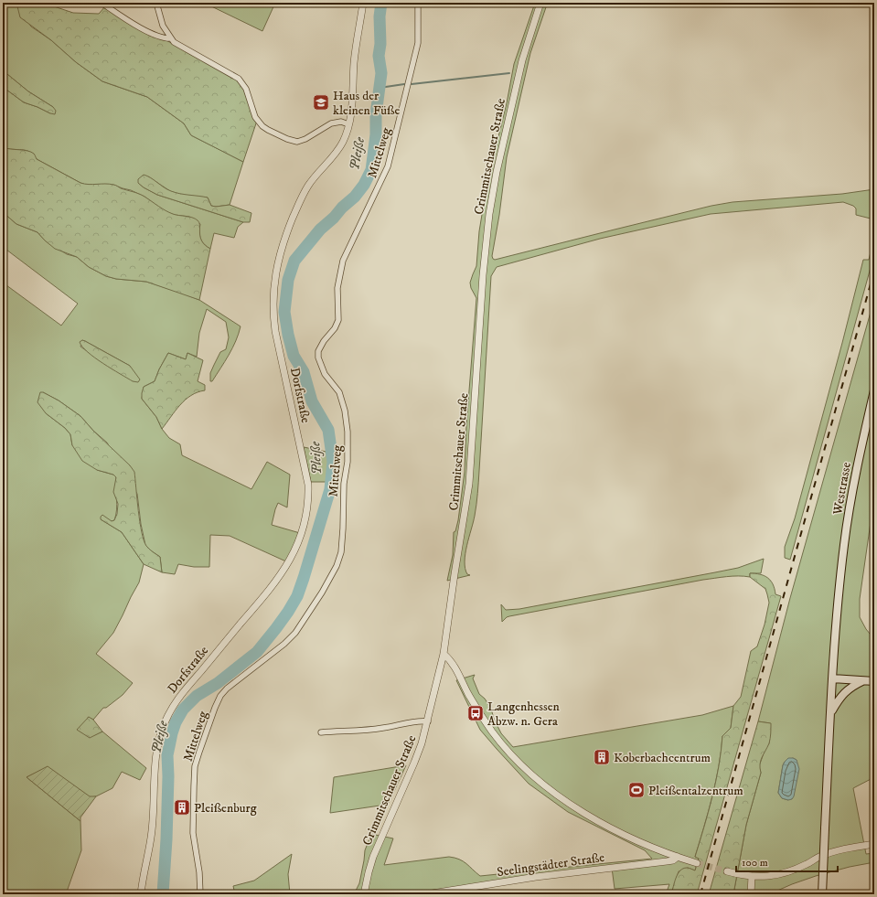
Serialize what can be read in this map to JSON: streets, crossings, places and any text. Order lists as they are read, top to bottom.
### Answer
{
  "streets": {
    "main road": ["Westtrasse"],
    "street": [
      "Mittelweg",
      "Crimmitschauer Straße",
      "Dorfstraße",
      "Seelingstädter Straße"
    ]
  },
  "water": ["Pleiße"],
  "places": {
    "school or university": ["Haus der kleinen Füße"],
    "bus stop": ["Langenhessen Abzw. n. Gera"],
    "building": ["Koberbachcentrum", "Pleißenburg"],
    "sports": ["Pleißentalzentrum"]
  },
  "scale_bar": "100 m"
}
